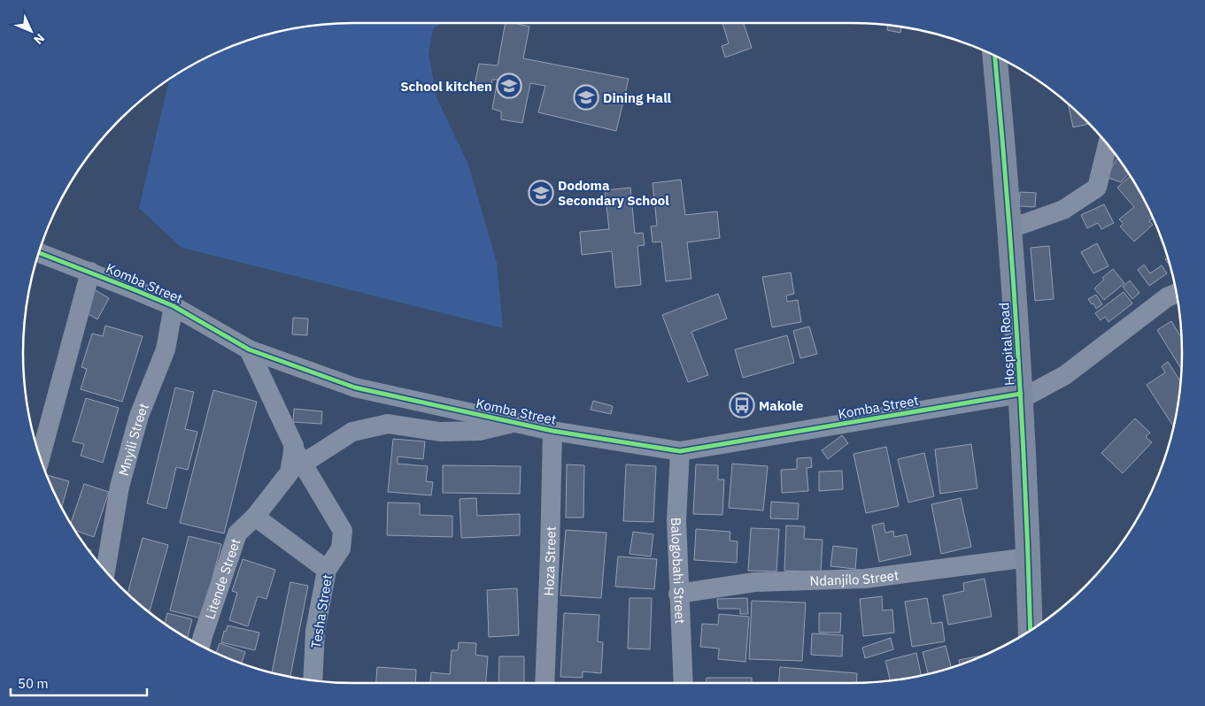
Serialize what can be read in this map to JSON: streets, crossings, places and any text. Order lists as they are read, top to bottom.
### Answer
{
  "streets": {
    "street": [
      "Komba Street",
      "Hospital Road",
      "Mnyili Street",
      "Hoza Street",
      "Balogobahi Street",
      "Ndanjílo Street",
      "Litende Street",
      "Tesha Street"
    ]
  },
  "crossings": [
    ["Komba Street", "Hospital Road"],
    ["Komba Street", "Mnyili Street"],
    ["Komba Street", "Hoza Street"],
    ["Komba Street", "Balogobahi Street"],
    ["Komba Street", "Litende Street"],
    ["Hospital Road", "Ndanjílo Street"],
    ["Balogobahi Street", "Ndanjílo Street"],
    ["Litende Street", "Tesha Street"]
  ],
  "places": {
    "school or university": ["School kitchen", "Dining Hall", "Dodoma Secondary School"],
    "bus stop": ["Makole"]
  },
  "scale_bar": "50 m",
  "north": "bottom right"
}
